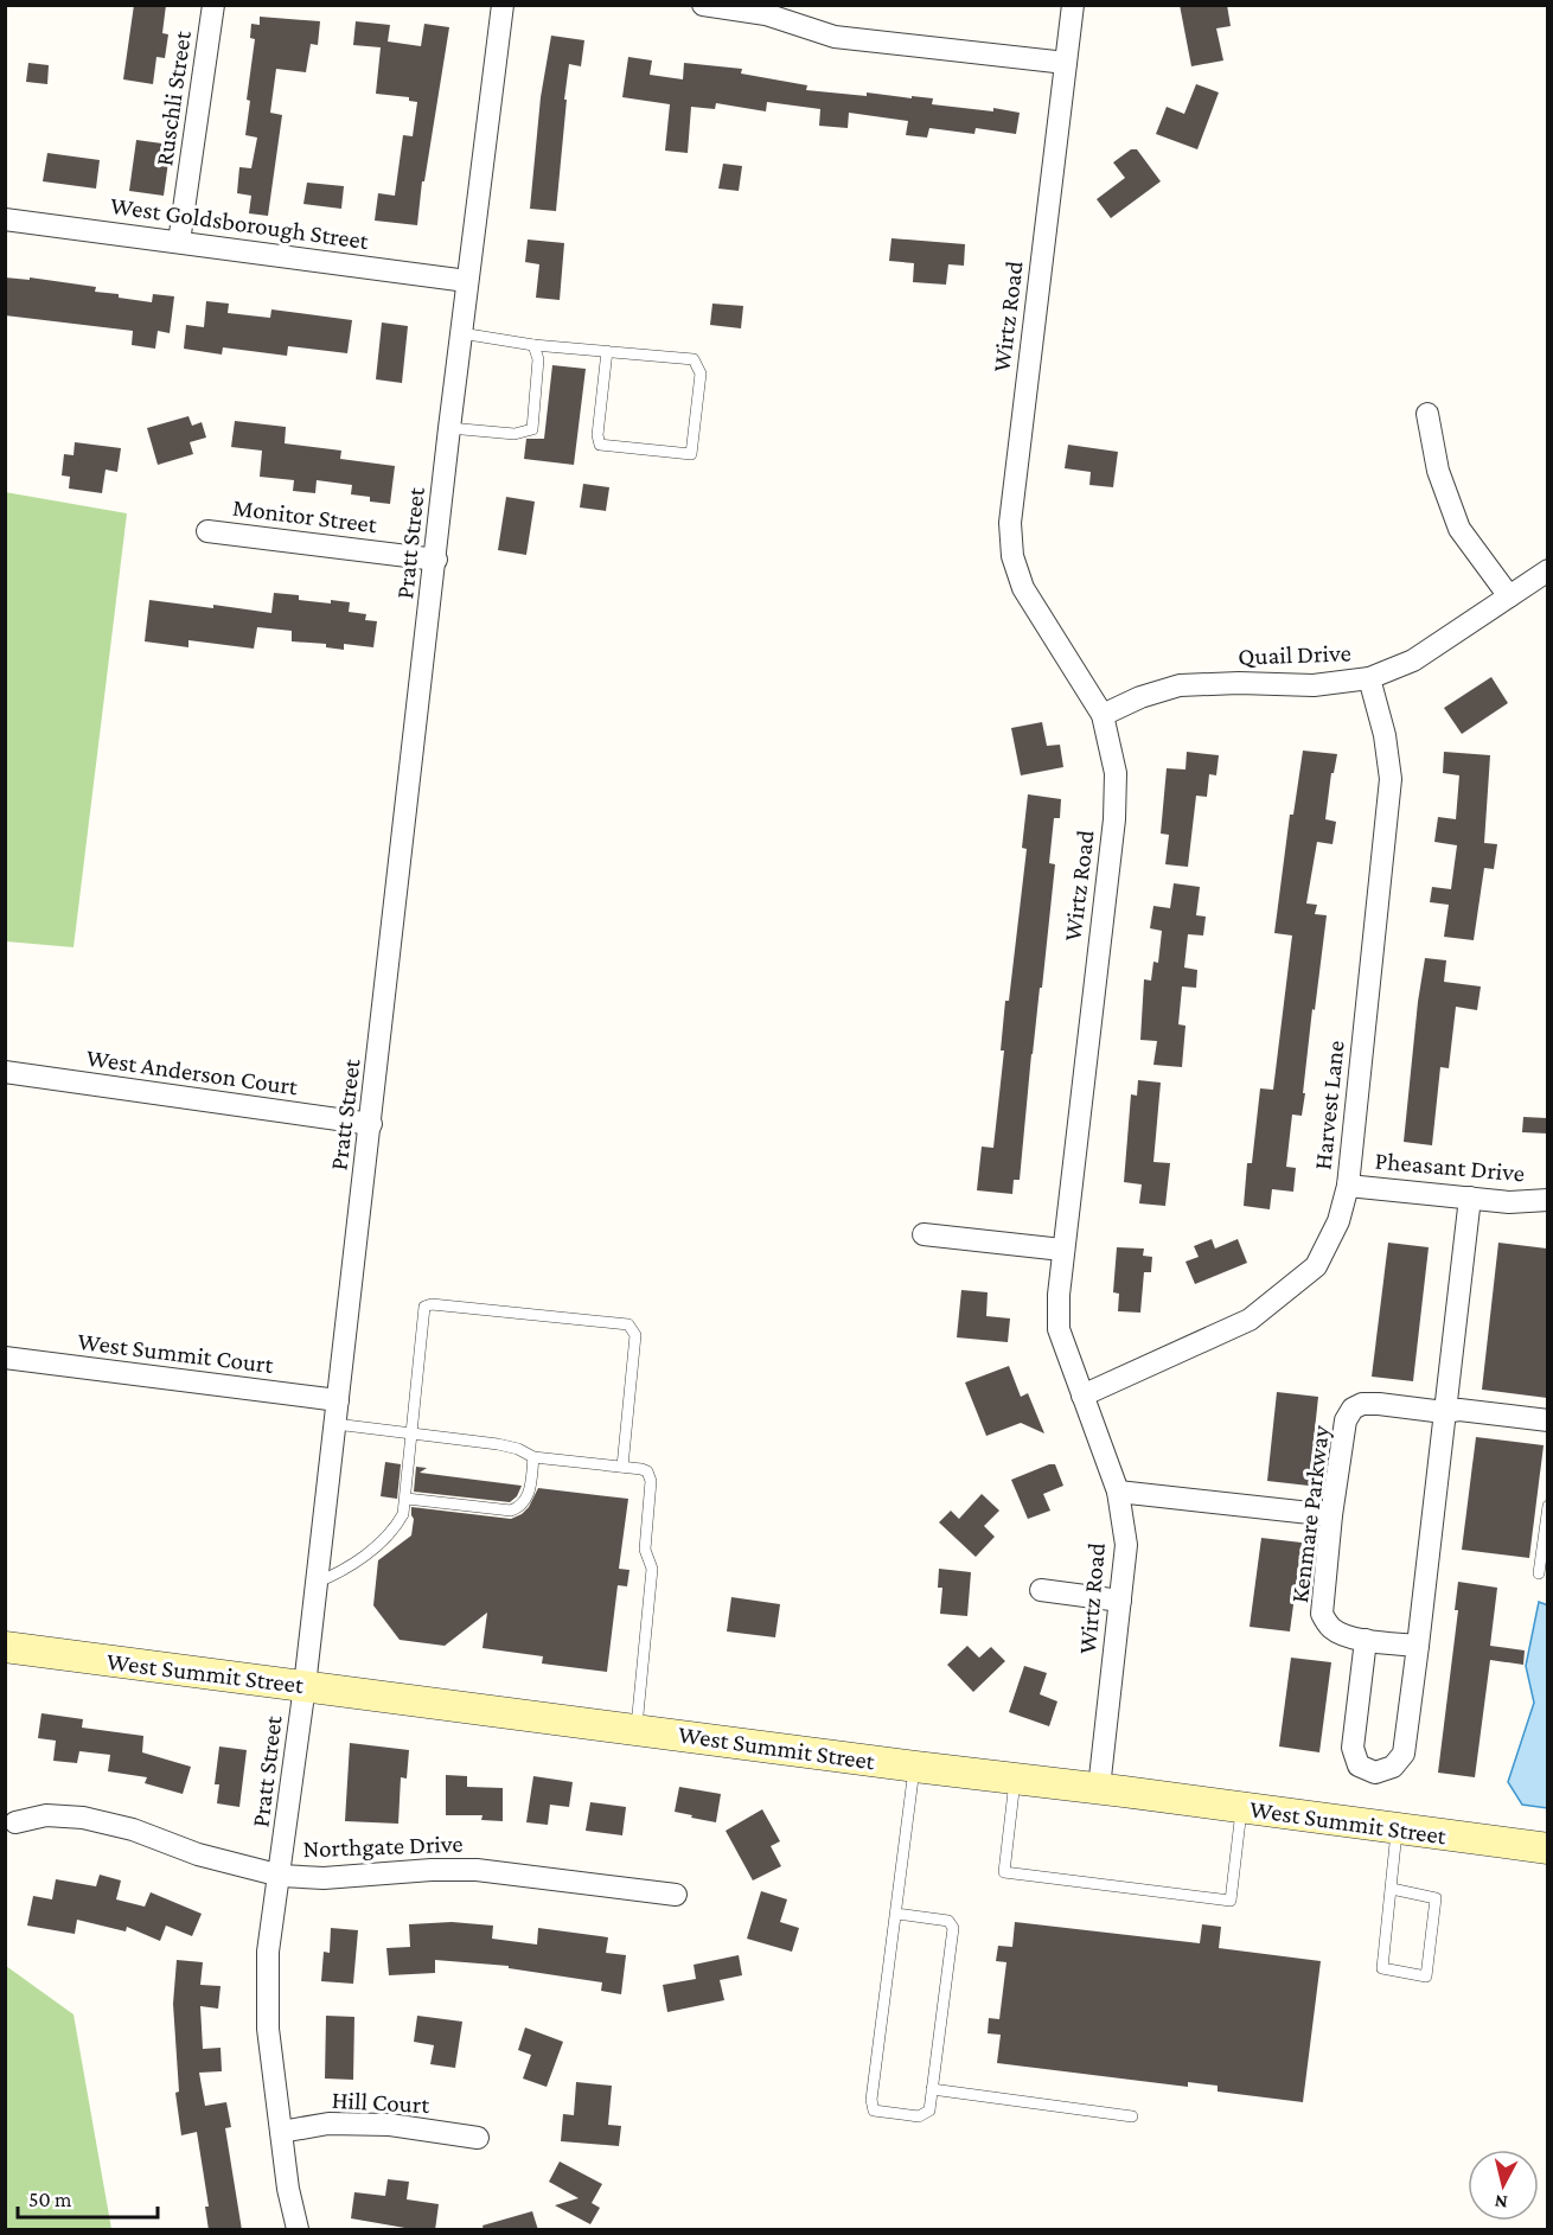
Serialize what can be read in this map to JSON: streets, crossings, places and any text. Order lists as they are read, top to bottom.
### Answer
{
  "streets": {
    "street": [
      "Ruschli Street",
      "West Goldsborough Street",
      "Wirtz Road",
      "Monitor Street",
      "Pratt Street",
      "Quail Drive",
      "West Anderson Court",
      "Harvest Lane",
      "Pheasant Drive",
      "West Summit Court",
      "Kenmare Parkway",
      "West Summit Street",
      "Northgate Drive",
      "Hill Court"
    ]
  },
  "crossings": [
    ["Ruschli Street", "West Goldsborough Street"],
    ["West Goldsborough Street", "Pratt Street"],
    ["Wirtz Road", "Quail Drive"],
    ["Wirtz Road", "Harvest Lane"],
    ["Wirtz Road", "West Summit Street"],
    ["Monitor Street", "Pratt Street"],
    ["Pratt Street", "West Anderson Court"],
    ["Pratt Street", "West Summit Court"],
    ["Pratt Street", "West Summit Street"],
    ["Pratt Street", "Northgate Drive"],
    ["Pratt Street", "Hill Court"],
    ["Quail Drive", "Harvest Lane"],
    ["Harvest Lane", "Pheasant Drive"]
  ],
  "scale_bar": "50 m",
  "north": "bottom"
}
